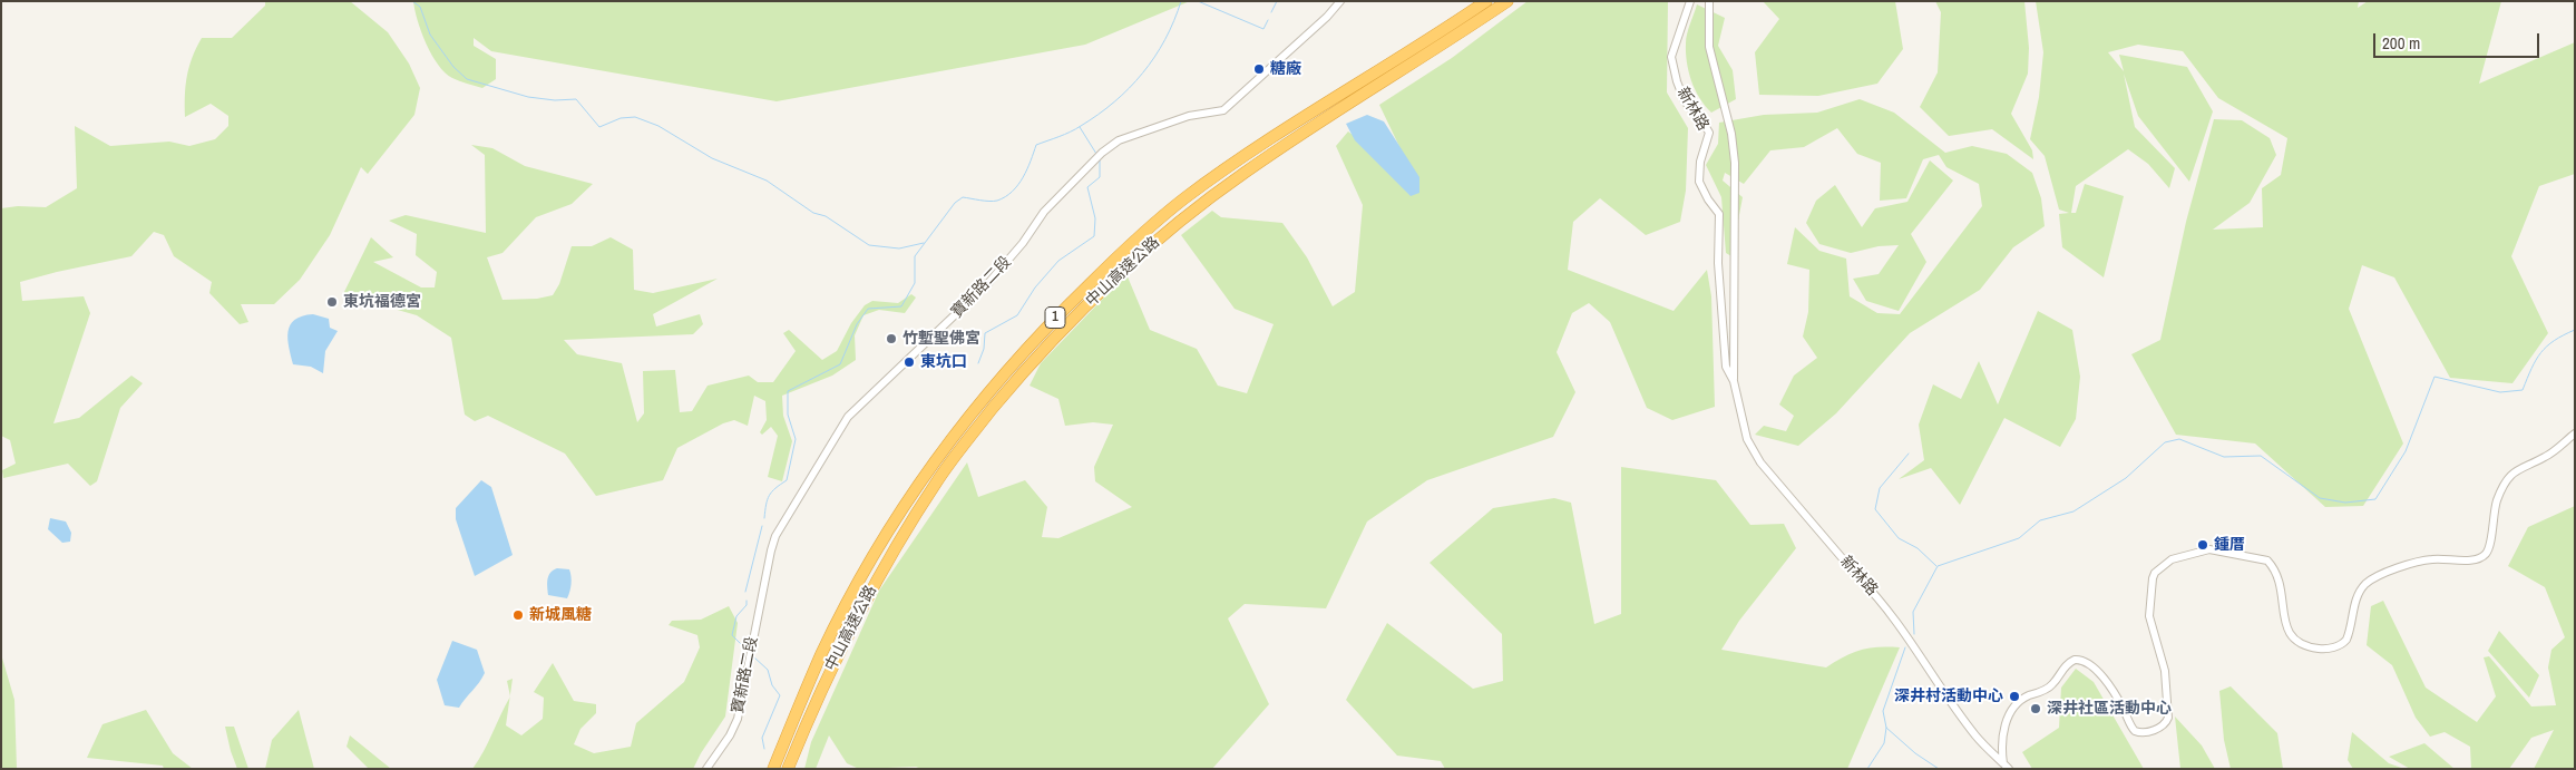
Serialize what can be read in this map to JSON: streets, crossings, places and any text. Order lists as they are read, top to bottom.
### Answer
{
  "streets": {
    "highway": ["中山高速公路", "1"],
    "street": ["新林路", "寶新路二段"]
  },
  "places": [
    "糖廠",
    "東坑福德宮",
    "竹塹聖佛宮",
    "東坑口",
    "鍾厝",
    "新城風糖",
    "深井村活動中心",
    "深井社區活動中心"
  ],
  "scale_bar": "200 m"
}
